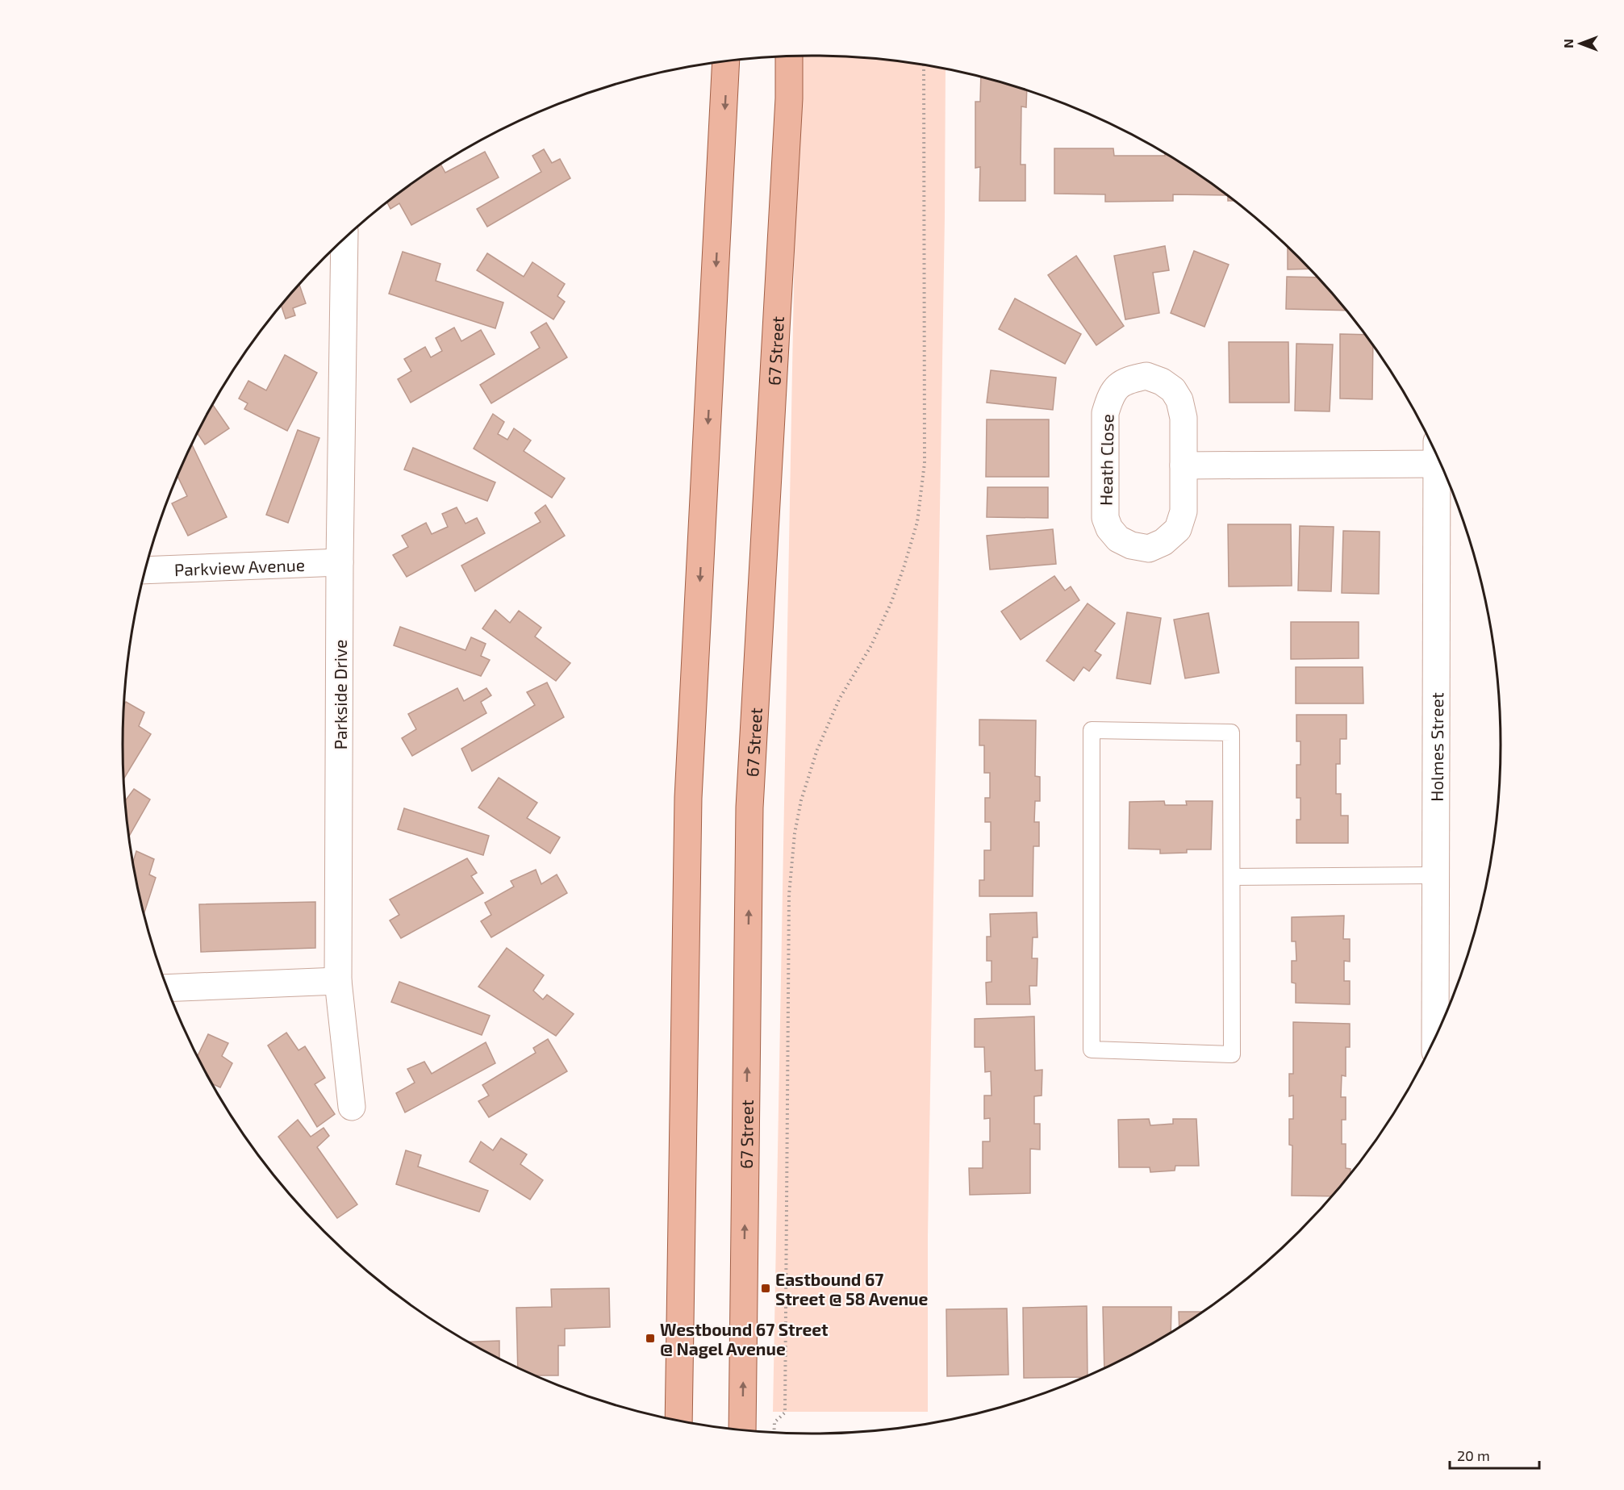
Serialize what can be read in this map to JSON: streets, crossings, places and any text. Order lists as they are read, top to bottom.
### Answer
{
  "streets": {
    "main road": ["67 Street"],
    "street": [
      "Heath Close",
      "Parkview Avenue",
      "Parkside Drive",
      "Holmes Street"
    ]
  },
  "crossings": [
    ["Parkview Avenue", "Parkside Drive"]
  ],
  "places": {
    "transit": ["Eastbound 67 Street @ 58 Avenue", "Westbound 67 Street @ Nagel Avenue"]
  },
  "scale_bar": "20 m",
  "north": "left"
}
